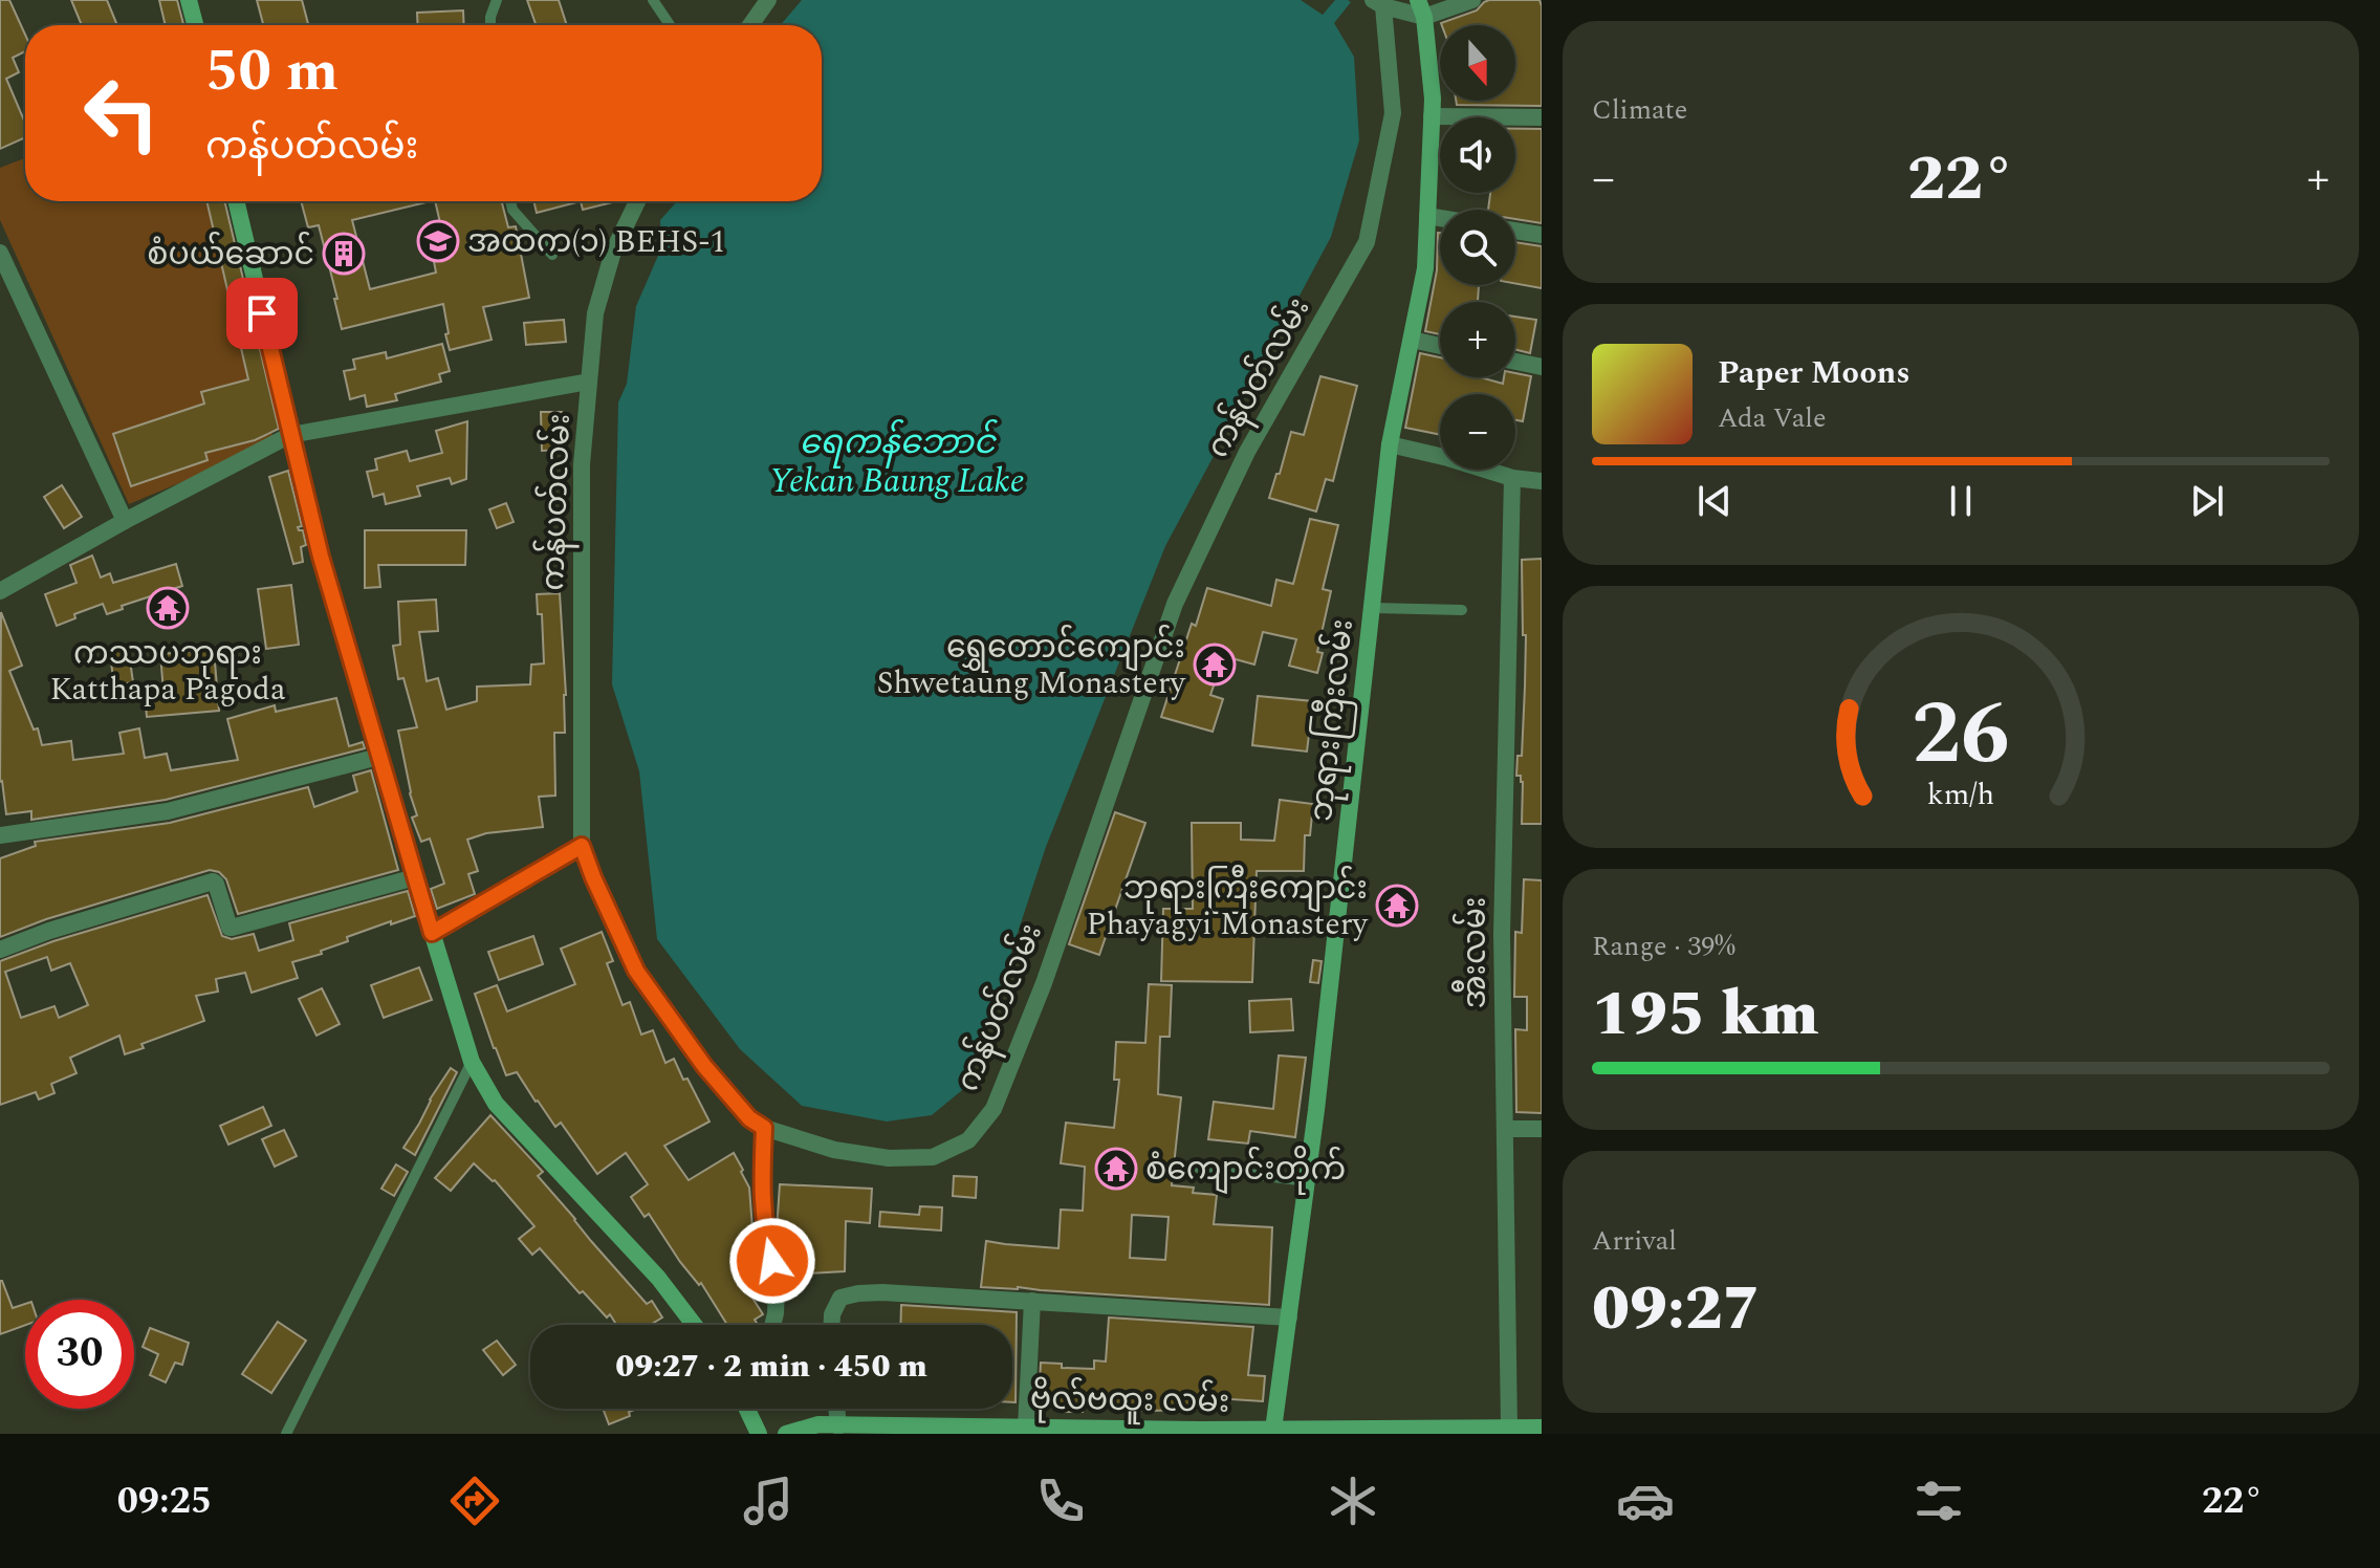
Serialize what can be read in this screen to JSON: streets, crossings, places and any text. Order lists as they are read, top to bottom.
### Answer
{
  "streets": {
    "main road": ["ဘုရားကြီးလမ်း", "ဗိုလ်ဗထူး လမ်း"],
    "street": ["ကန်ပတ်လမ်း", "အီးလမ်း"]
  },
  "crossings": [
    ["ဘုရားကြီးလမ်း", "ဗိုလ်ဗထူး လမ်း"],
    ["အီးလမ်း", "ဗိုလ်ဗထူး လမ်း"]
  ],
  "water": ["ရေကန်ဘောင် Yekan Baung Lake"],
  "places": {
    "school or university": ["အထက(၁) BEHS-1"],
    "building": ["စံပယ်ဆောင်"],
    "temple": [
      "ကဿပဘုရား Katthapa Pagoda",
      "ရွှေတောင်ကျောင်း Shwetaung Monastery",
      "ဘုရားကြီးကျောင်း Phayagyi Monastery",
      "စံကျောင်းတိုက်"
    ]
  },
  "north": "bottom",
  "page": {
    "tile": [
      "Climate",
      ["Range · 39%", "195 km"],
      ["Arrival", "09:27"]
    ],
    "map_buttons": ["+", "−"],
    "turn": ["50 m", "ကန်ပတ်လမ်း"],
    "heat": ["−", "22°", "+"],
    "song": ["Paper Moons", "Ada Vale"],
    "limit": "30",
    "trip": "09:27 · 2 min · 450 m",
    "tabs": ["09:25", "22°"],
    "gauge": ["26", "km/h"]
  }
}
